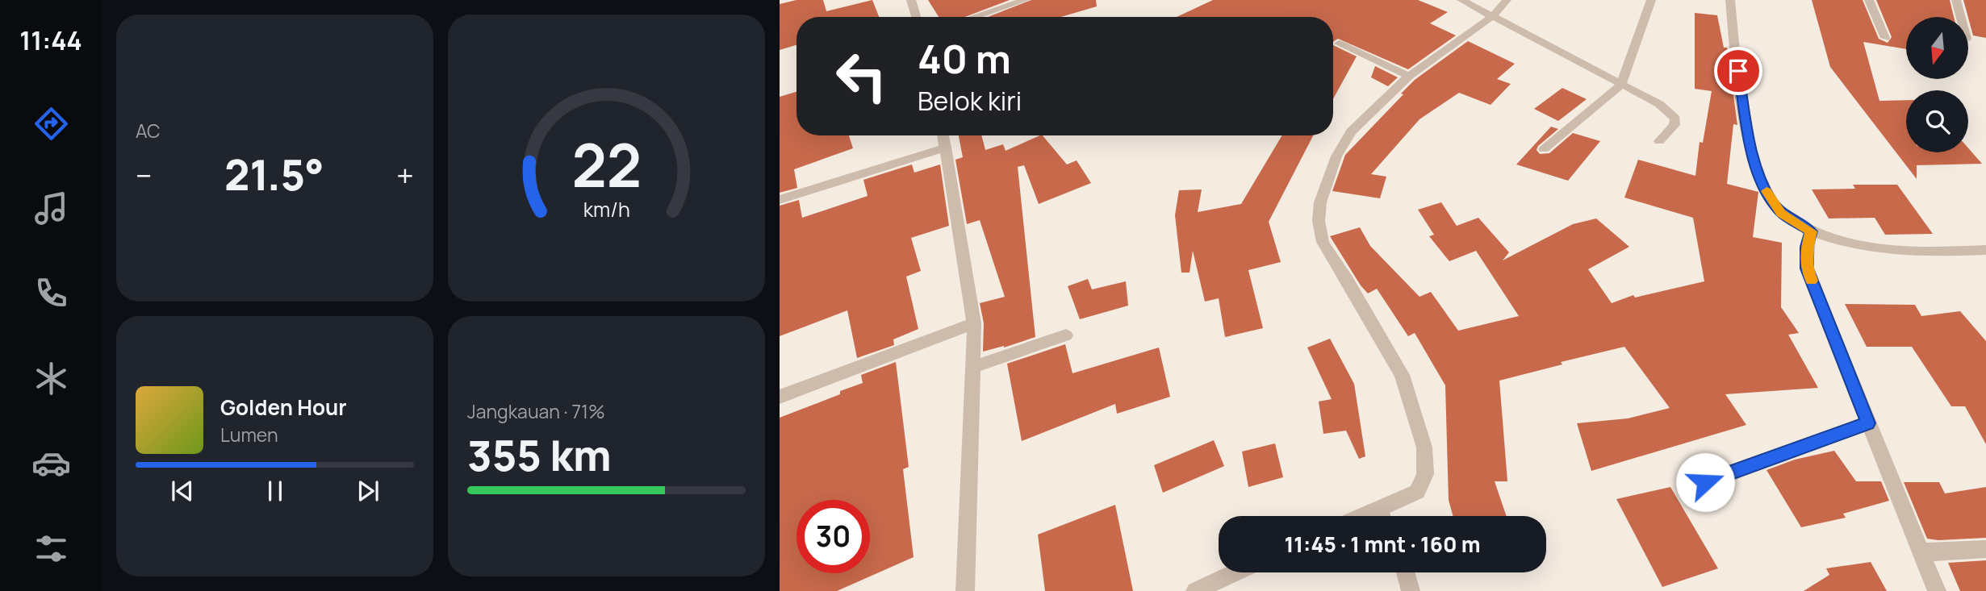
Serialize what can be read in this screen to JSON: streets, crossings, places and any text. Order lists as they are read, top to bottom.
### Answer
{
  "north": "bottom",
  "page": {
    "tabs": "11:44",
    "tile": [
      "AC",
      ["Jangkauan · 71%", "355 km"]
    ],
    "turn": ["40 m", "Belok kiri"],
    "heat": ["−", "21.5°", "+"],
    "song": ["Golden Hour", "Lumen"],
    "limit": "30",
    "trip": "11:45 · 1 mnt · 160 m",
    "gauge": ["22", "km/h"]
  }
}
